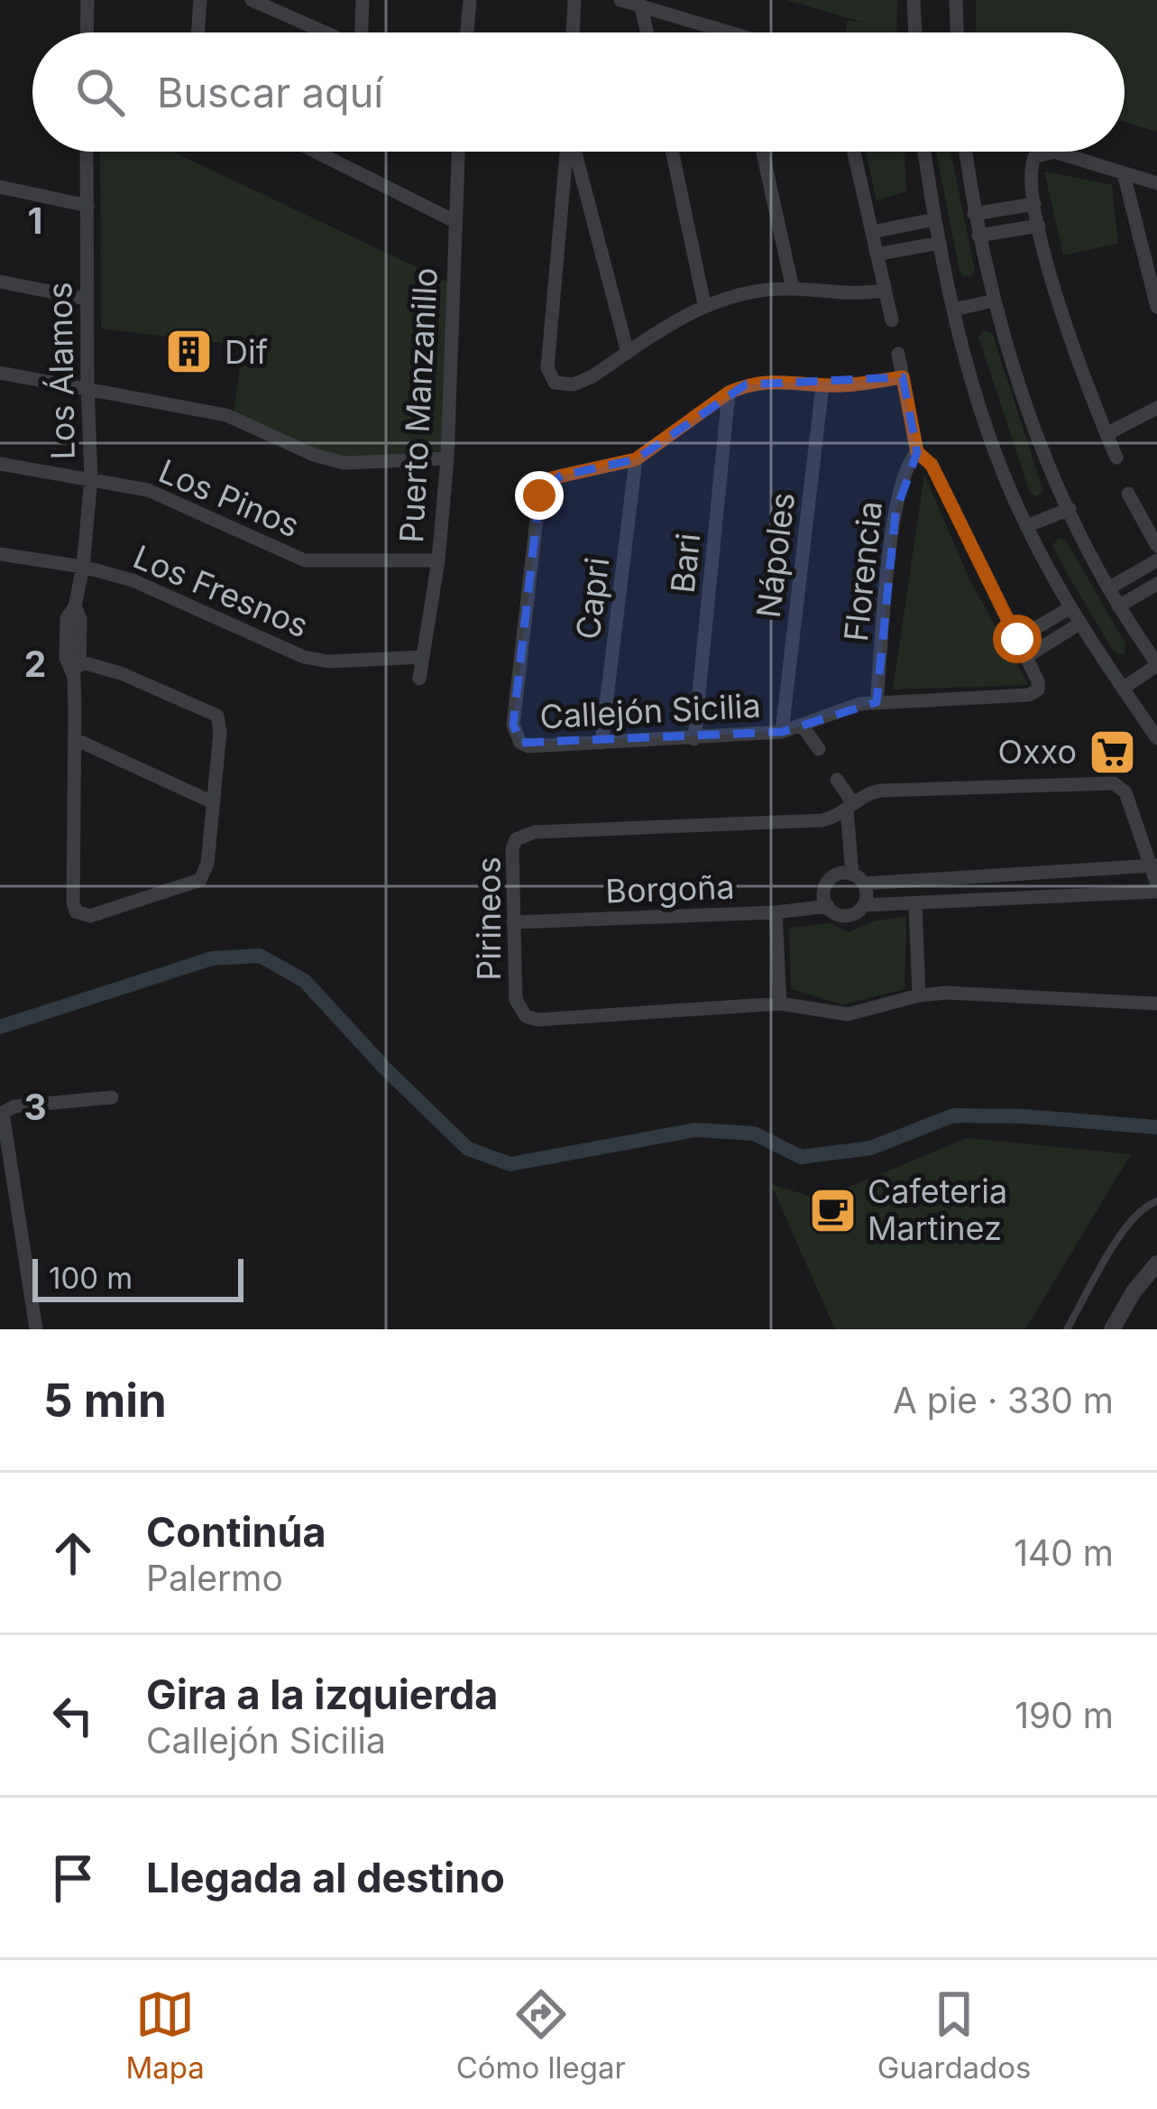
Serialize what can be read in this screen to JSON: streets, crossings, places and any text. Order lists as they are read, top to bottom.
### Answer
{
  "streets": {
    "street": [
      "Los Álamos",
      "Puerto Manzanillo",
      "Los Pinos",
      "Nápoles",
      "Bari",
      "Florencia",
      "Los Fresnos",
      "Capri",
      "Callejón Sicilia",
      "Borgoña",
      "Pirineos"
    ]
  },
  "crossings": [
    ["Los Álamos", "Los Pinos"],
    ["Los Álamos", "Los Fresnos"],
    ["Puerto Manzanillo", "Los Pinos"],
    ["Puerto Manzanillo", "Los Fresnos"],
    ["Nápoles", "Callejón Sicilia"],
    ["Bari", "Callejón Sicilia"],
    ["Florencia", "Callejón Sicilia"],
    ["Capri", "Callejón Sicilia"],
    ["Borgoña", "Pirineos"]
  ],
  "places": {
    "building": ["Dif"],
    "supermarket": ["Oxxo"],
    "cafe": ["Cafeteria Martinez"]
  },
  "scale_bar": "100 m",
  "page": {
    "search": "Buscar aquí",
    "scale": "100 m",
    "heading": ["5 min", "A pie · 330 m"],
    "list": [
      ["Continúa", "Palermo", "140 m"],
      ["Gira a la izquierda", "Callejón Sicilia", "190 m"],
      "Llegada al destino"
    ],
    "nav": ["Mapa", "Cómo llegar", "Guardados"]
  },
  "grid": {
    "rows": ["1", "2", "3"]
  }
}
